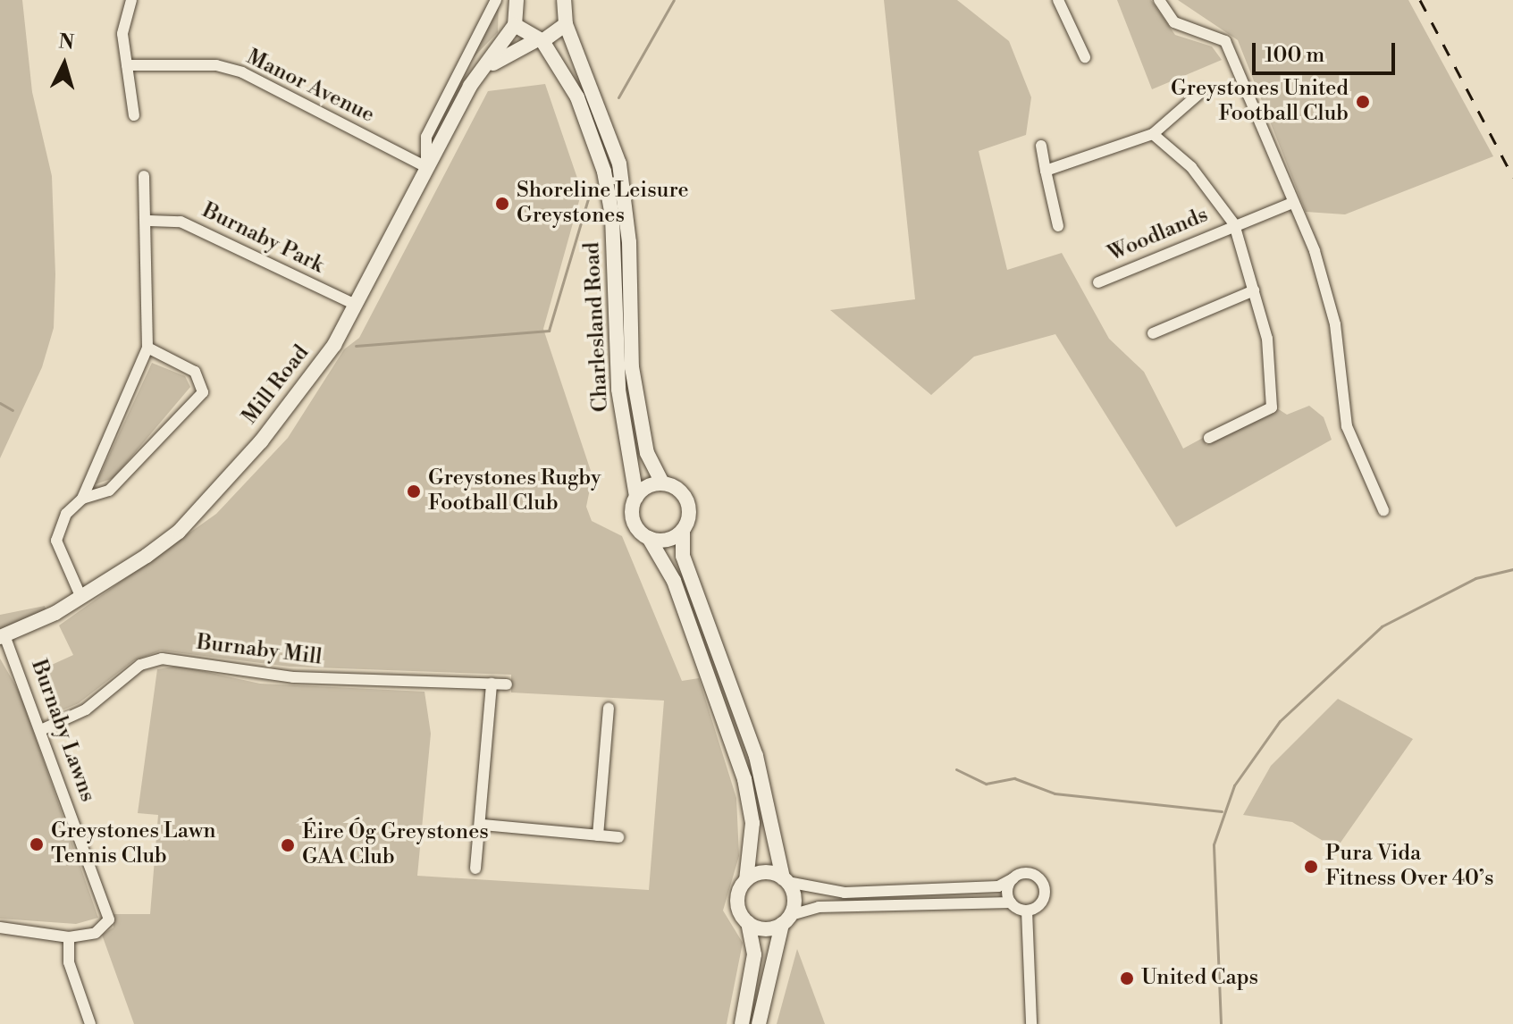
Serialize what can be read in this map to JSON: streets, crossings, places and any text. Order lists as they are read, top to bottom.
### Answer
{
  "streets": {
    "main road": ["Charlesland Road", "Mill Road"],
    "street": [
      "Manor Avenue",
      "Woodlands",
      "Burnaby Park",
      "Burnaby Mill",
      "Burnaby Lawns"
    ]
  },
  "crossings": [
    ["Manor Avenue", "Mill Road"],
    ["Burnaby Park", "Mill Road"],
    ["Charlesland Road", "Mill Road"],
    ["Mill Road", "Burnaby Lawns"],
    ["Burnaby Mill", "Burnaby Lawns"]
  ],
  "places": [
    "Greystones United Football Club",
    "Shoreline Leisure Greystones",
    "Greystones Rugby Football Club",
    "Greystones Lawn Tennis Club",
    "Éire Óg Greystones GAA Club",
    "Pura Vida Fitness Over 40’s",
    "United Caps"
  ],
  "scale_bar": "100 m",
  "north": "top"
}
